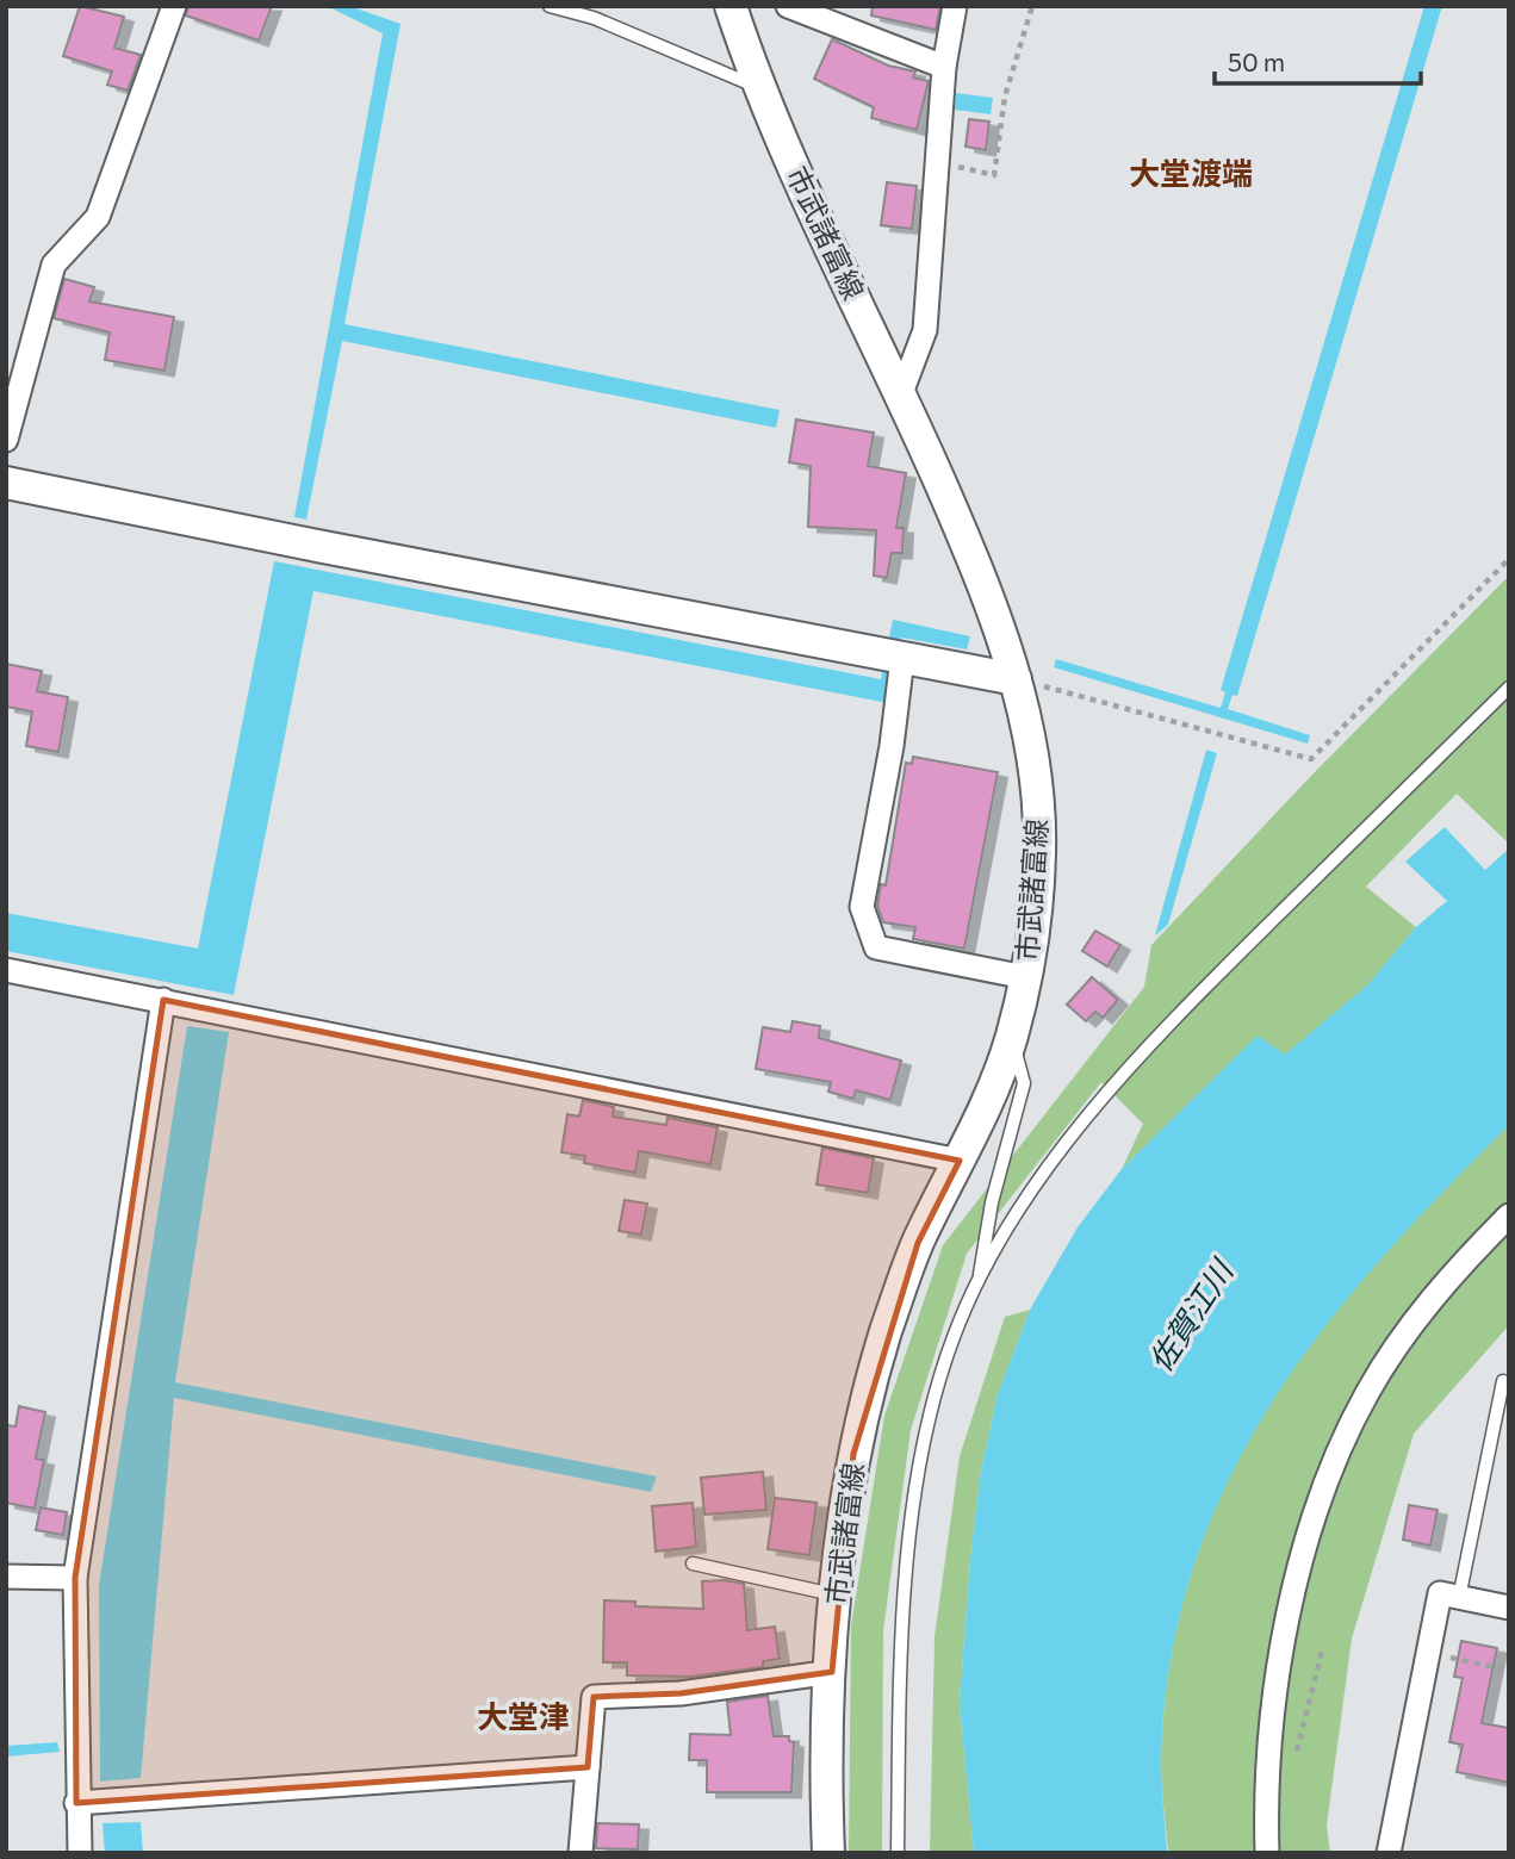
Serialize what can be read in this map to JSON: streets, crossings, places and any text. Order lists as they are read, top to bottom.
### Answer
{
  "streets": {
    "main road": ["市武諸富線"]
  },
  "districts": ["大堂渡端", "大堂津"],
  "water": ["佐賀江川"],
  "scale_bar": "50 m"
}
